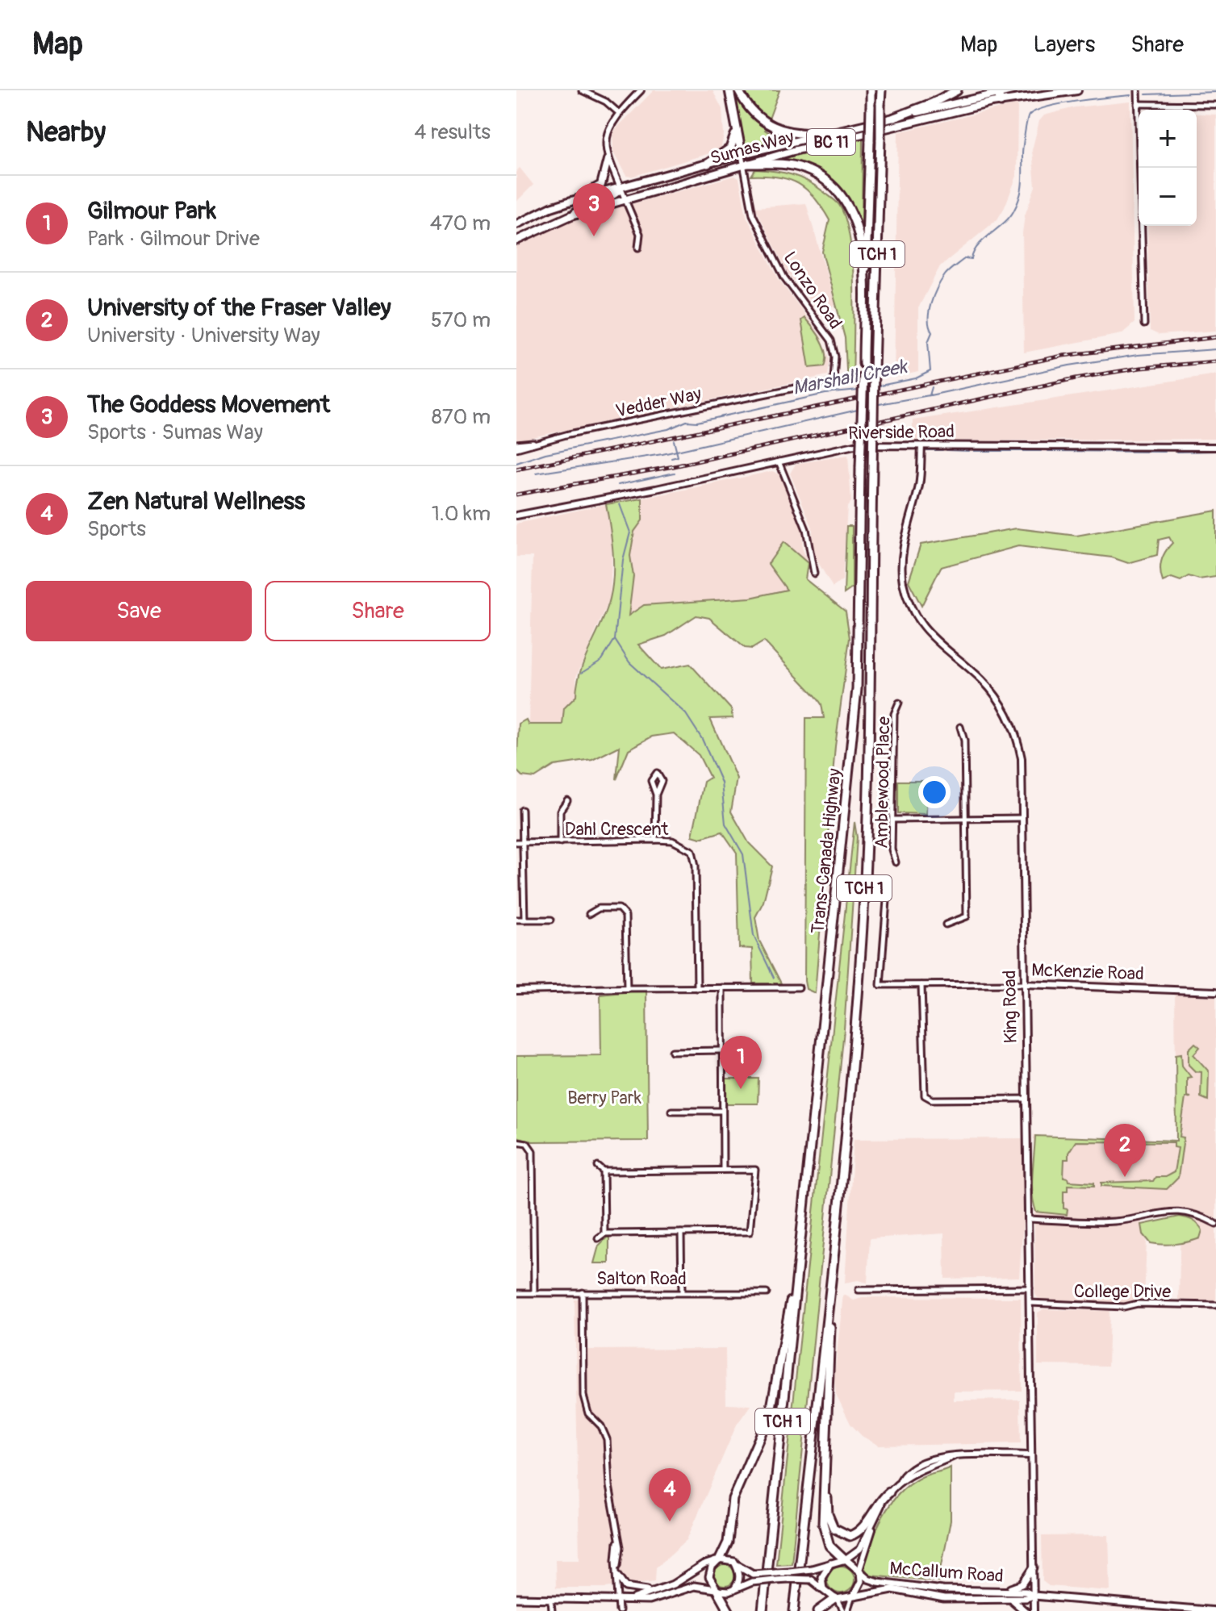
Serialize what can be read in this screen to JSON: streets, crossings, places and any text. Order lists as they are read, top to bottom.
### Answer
{
  "streets": {
    "highway": [
      "BC 11",
      "Sumas Way",
      "TCH 1",
      "Trans-Canada Highway"
    ],
    "main road": ["McCallum Road"],
    "street": [
      "Lonzo Road",
      "Vedder Way",
      "Riverside Road",
      "Amblewood Place",
      "Dahl Crescent",
      "McKenzie Road",
      "King Road",
      "Salton Road",
      "College Drive"
    ]
  },
  "crossings": [
    ["Sumas Way", "Lonzo Road"],
    ["Lonzo Road", "Vedder Way"],
    ["Riverside Road", "King Road"],
    ["McKenzie Road", "King Road"],
    ["King Road", "College Drive"],
    ["King Road", "McCallum Road"]
  ],
  "water": ["Marshall Creek"],
  "parks": ["Berry Park"],
  "page": {
    "header": "Map",
    "nav": ["Map", "Layers", "Share"],
    "heading": ["Nearby", "4 results"],
    "map_buttons": ["+", "−"],
    "list": [
      {
        "mark": "1",
        "name": "Gilmour Park",
        "note": "Park · Gilmour Drive",
        "value": "470 m"
      },
      {
        "mark": "2",
        "name": "University of the Fraser Valley",
        "note": "University · University Way",
        "value": "570 m"
      },
      {
        "mark": "3",
        "name": "The Goddess Movement",
        "note": "Sports · Sumas Way",
        "value": "870 m"
      },
      {
        "mark": "4",
        "name": "Zen Natural Wellness",
        "note": "Sports",
        "value": "1.0 km"
      }
    ],
    "pins": [
      "3",
      "1",
      "2",
      "4"
    ],
    "buttons": ["Save", "Share"]
  }
}
